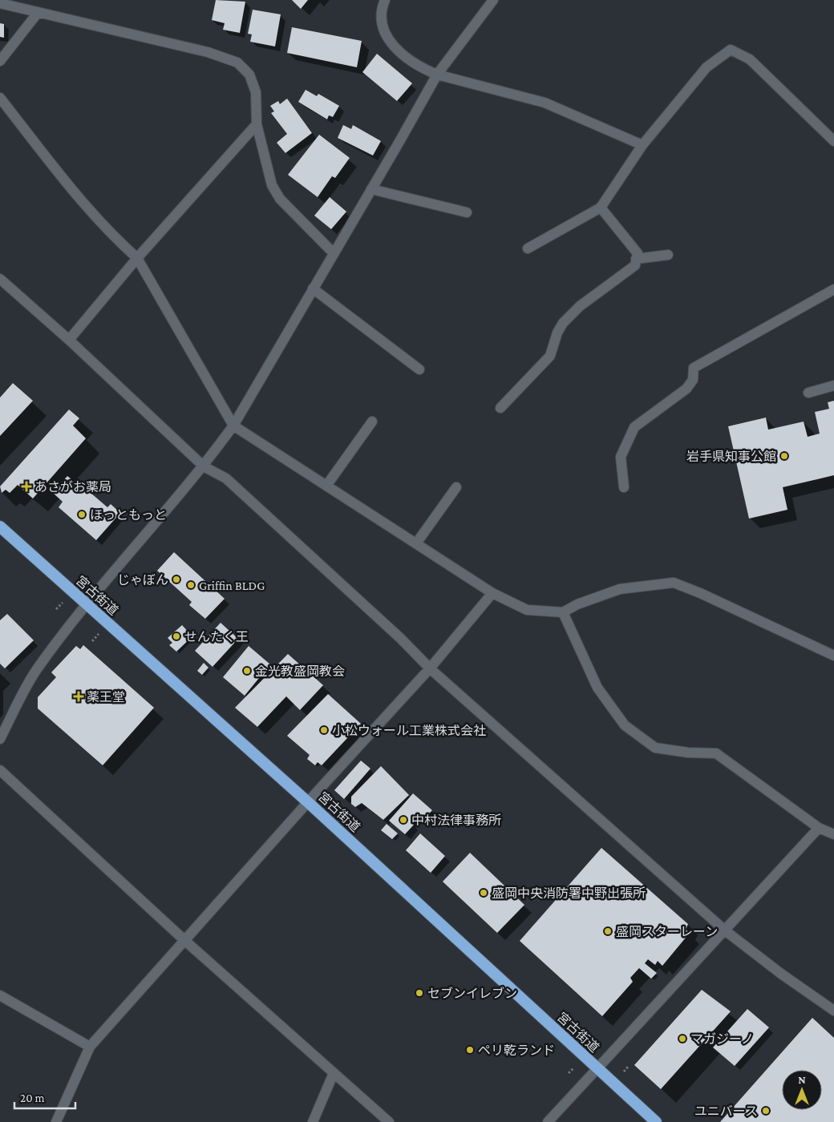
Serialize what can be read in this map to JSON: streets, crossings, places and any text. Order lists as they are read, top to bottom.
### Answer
{
  "streets": {
    "highway": ["宮古街道"]
  },
  "places": {
    "other": [
      "岩手県知事公館",
      "ほっともっと",
      "じゃぼん",
      "Griffin BLDG",
      "せんたく王",
      "金光教盛岡教会",
      "小松ウォール工業株式会社",
      "中村法律事務所",
      "盛岡中央消防署中野出張所",
      "盛岡スターレーン",
      "セブンイレブン",
      "マガジーノ",
      "ペリ乾ランド",
      "ユニバース"
    ],
    "health": ["あさがお薬局", "薬王堂"]
  },
  "scale_bar": "20 m",
  "north": "top"
}
